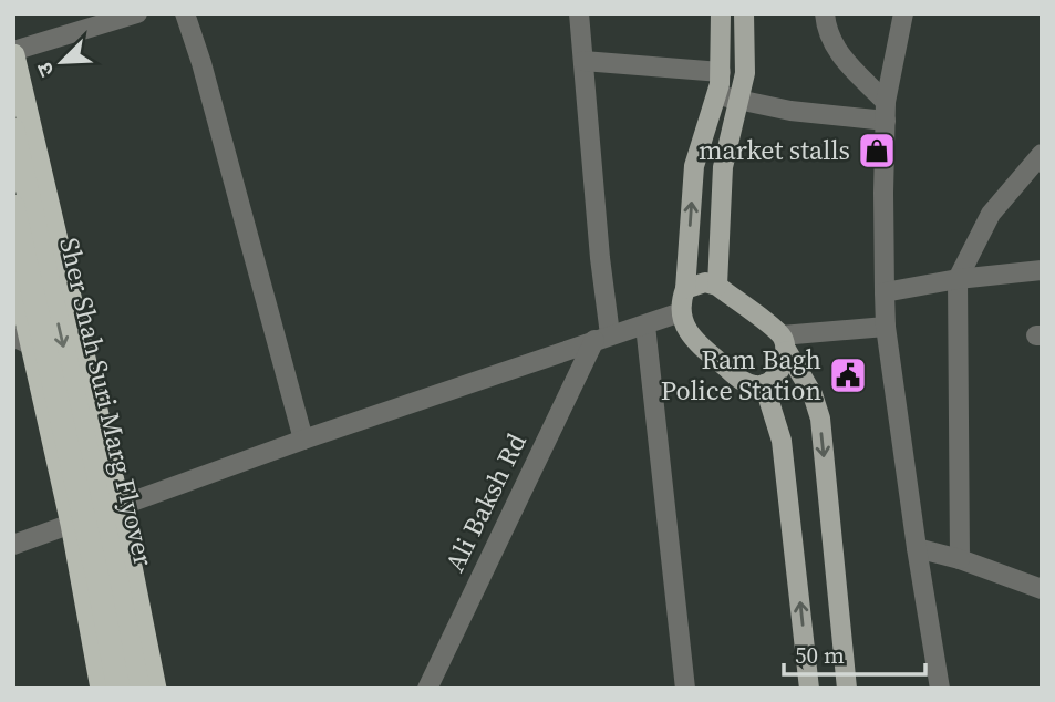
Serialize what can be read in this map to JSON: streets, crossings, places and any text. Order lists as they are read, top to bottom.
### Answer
{
  "streets": {
    "highway": ["Sher Shah Suri Marg Flyover"],
    "street": ["Ali Baksh Rd"]
  },
  "places": {
    "shop": ["market stalls"],
    "public building": ["Ram Bagh Police Station"]
  },
  "scale_bar": "50 m",
  "north": "bottom left"
}
